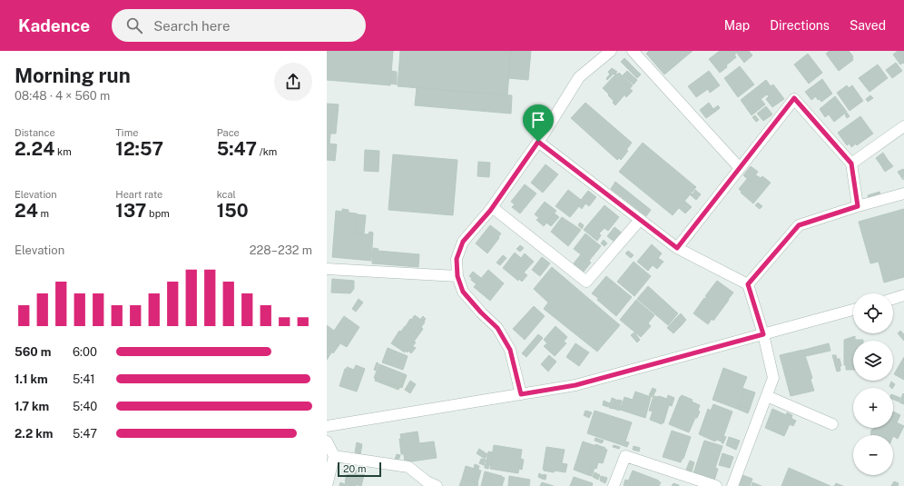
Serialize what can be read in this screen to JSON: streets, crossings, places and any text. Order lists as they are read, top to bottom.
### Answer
{
  "scale_bar": "20 m",
  "page": {
    "header": "Kadence",
    "search": "Search here",
    "nav": ["Map", "Directions", "Saved"],
    "heading": ["Morning run", "08:48 · 4 × 560 m"],
    "stats": [
      ["Distance", "2.24 km"],
      ["Time", "12:57"],
      ["Pace", "5:47 /km"],
      ["Elevation", "24 m"],
      ["Heart rate", "137 bpm"],
      ["kcal", "150"]
    ],
    "chart": ["Elevation", "228–232 m"],
    "map_buttons": ["+", "−"],
    "list": [
      {
        "name": "560 m",
        "note": "6:00"
      },
      {
        "name": "1.1 km",
        "note": "5:41"
      },
      {
        "name": "1.7 km",
        "note": "5:40"
      },
      {
        "name": "2.2 km",
        "note": "5:47"
      }
    ],
    "scale": "20 m"
  }
}
